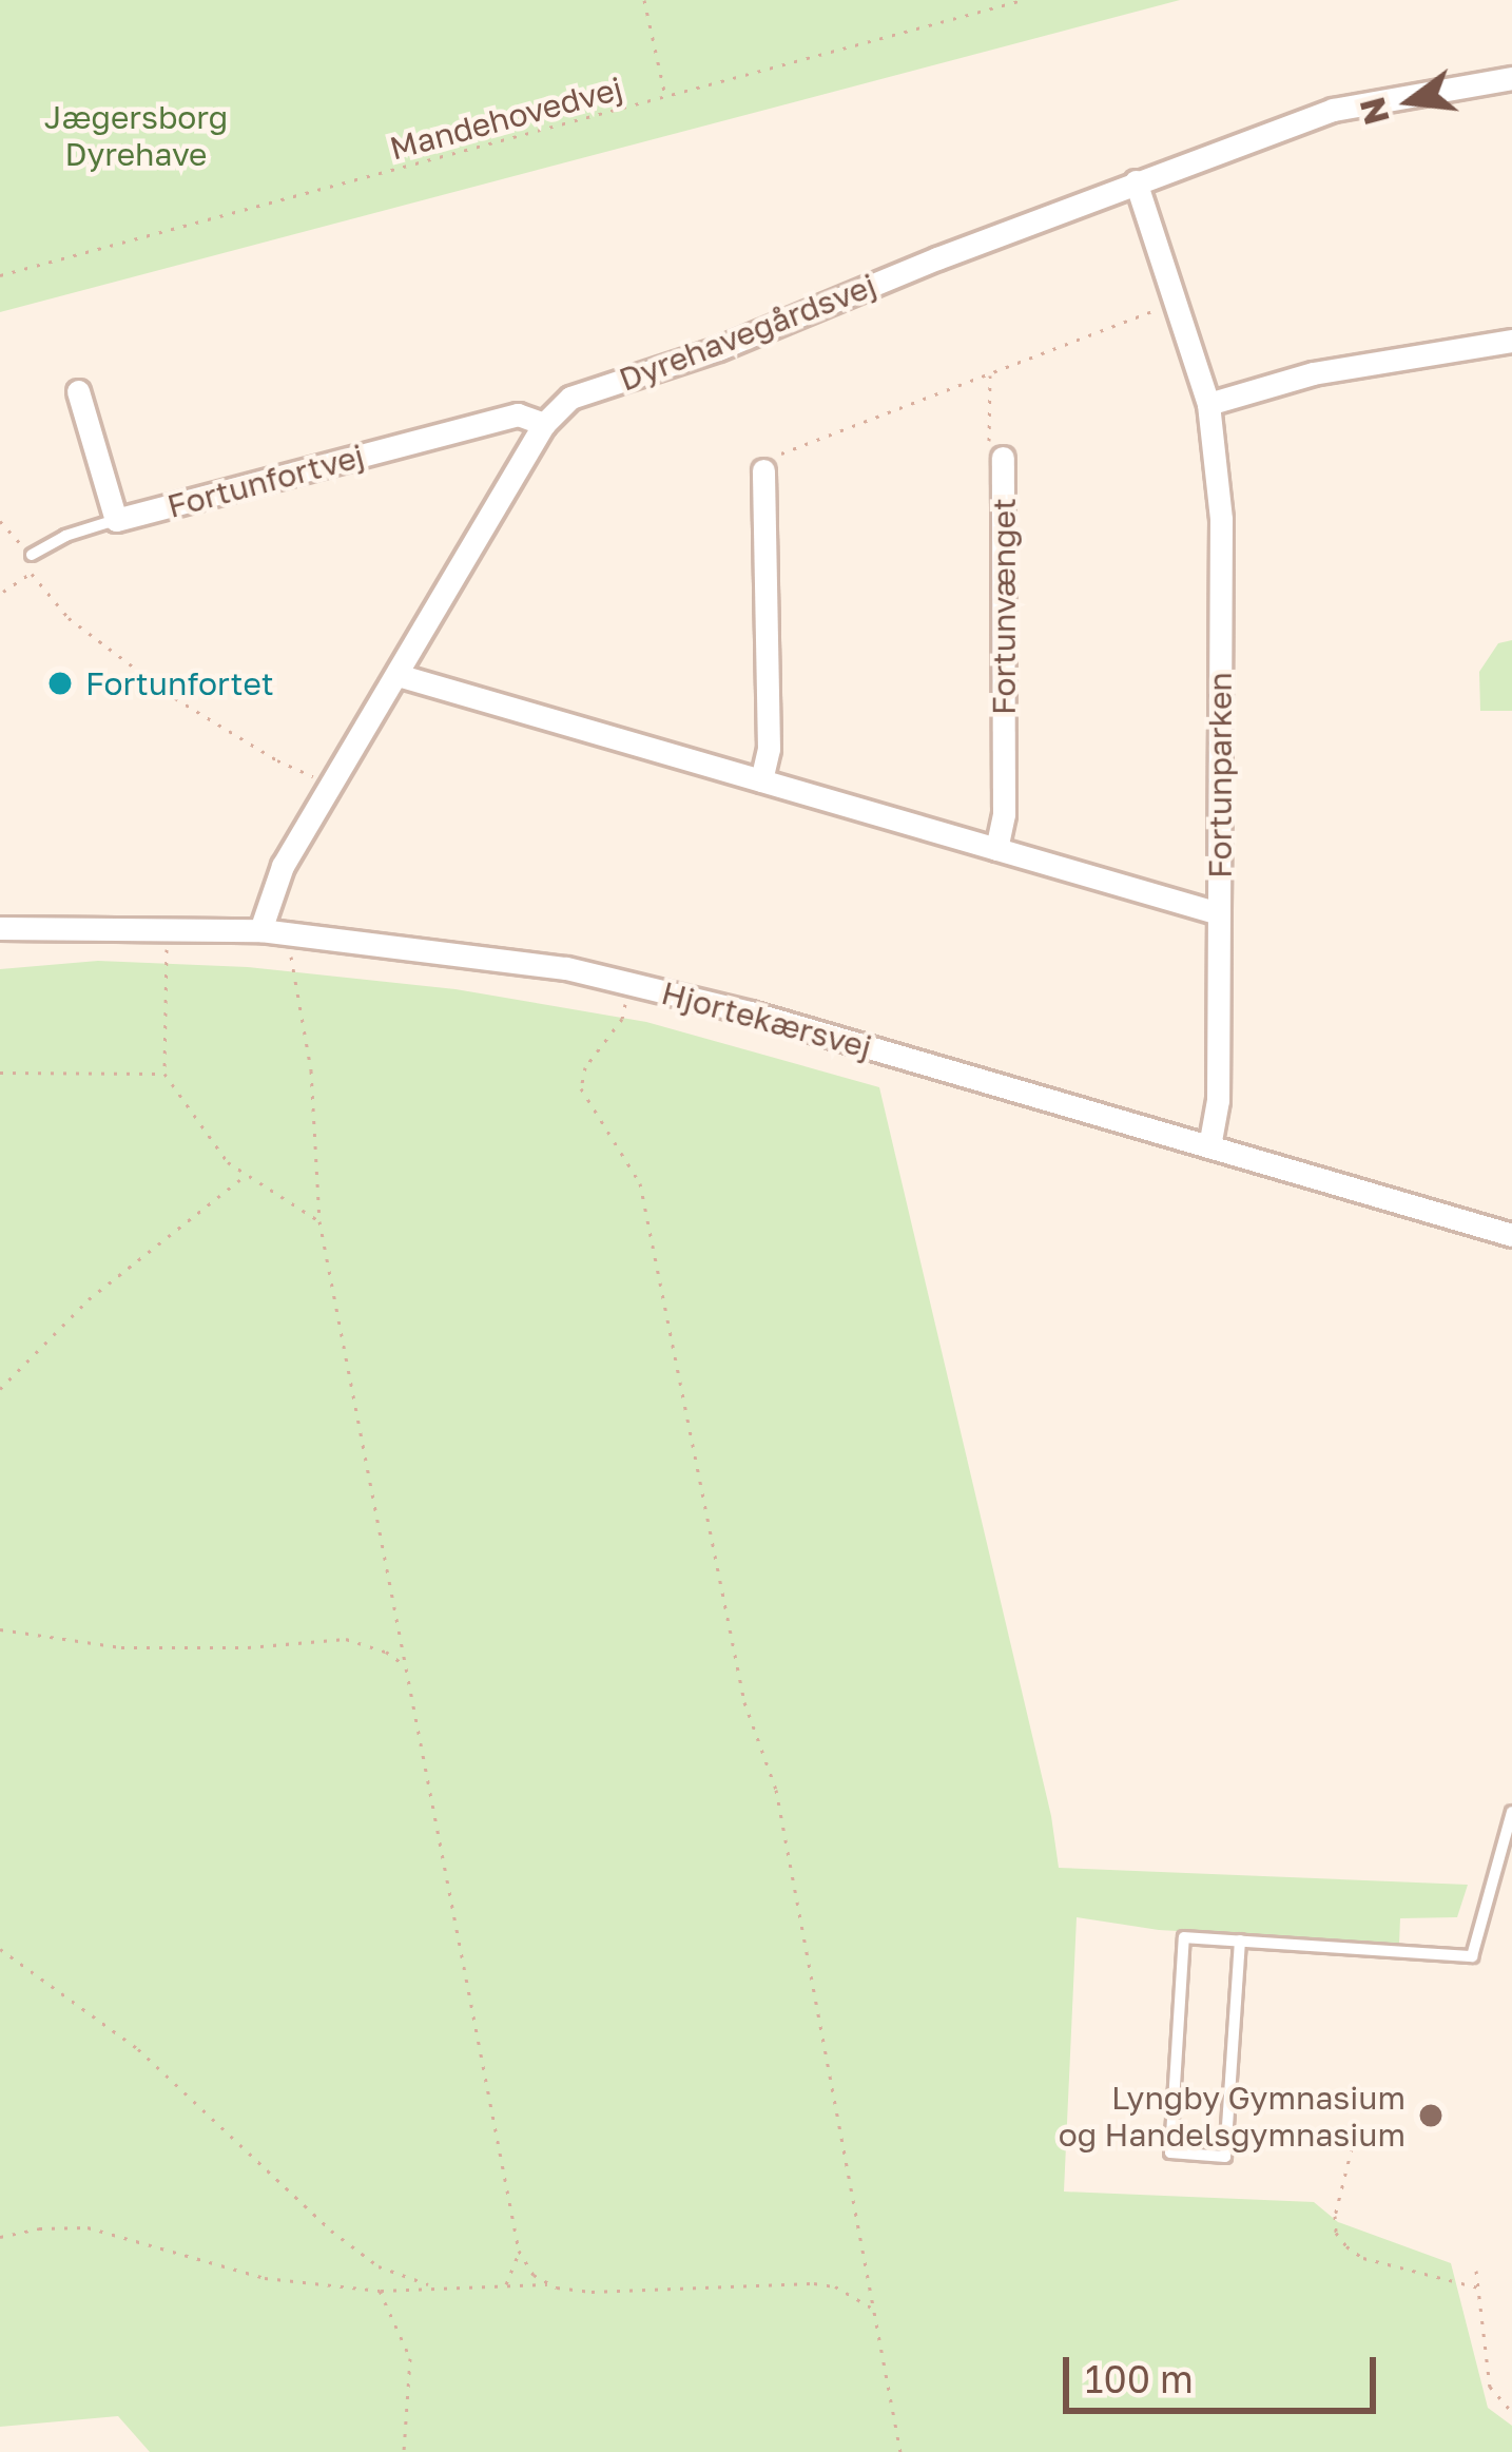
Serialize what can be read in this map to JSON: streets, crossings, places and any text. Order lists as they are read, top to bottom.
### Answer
{
  "streets": {
    "street": [
      "Dyrehavegårdsvej",
      "Fortunfortvej",
      "Fortunvænget",
      "Fortunparken",
      "Hjortekærsvej"
    ],
    "path": ["Mandehovedvej"]
  },
  "crossings": [
    ["Dyrehavegårdsvej", "Fortunfortvej"],
    ["Dyrehavegårdsvej", "Fortunparken"],
    ["Dyrehavegårdsvej", "Hjortekærsvej"],
    ["Fortunparken", "Hjortekærsvej"]
  ],
  "parks": ["Jægersborg Dyrehave"],
  "places": ["Fortunfortet", "Lyngby Gymnasium og Handelsgymnasium"],
  "scale_bar": "100 m",
  "north": "left"
}
